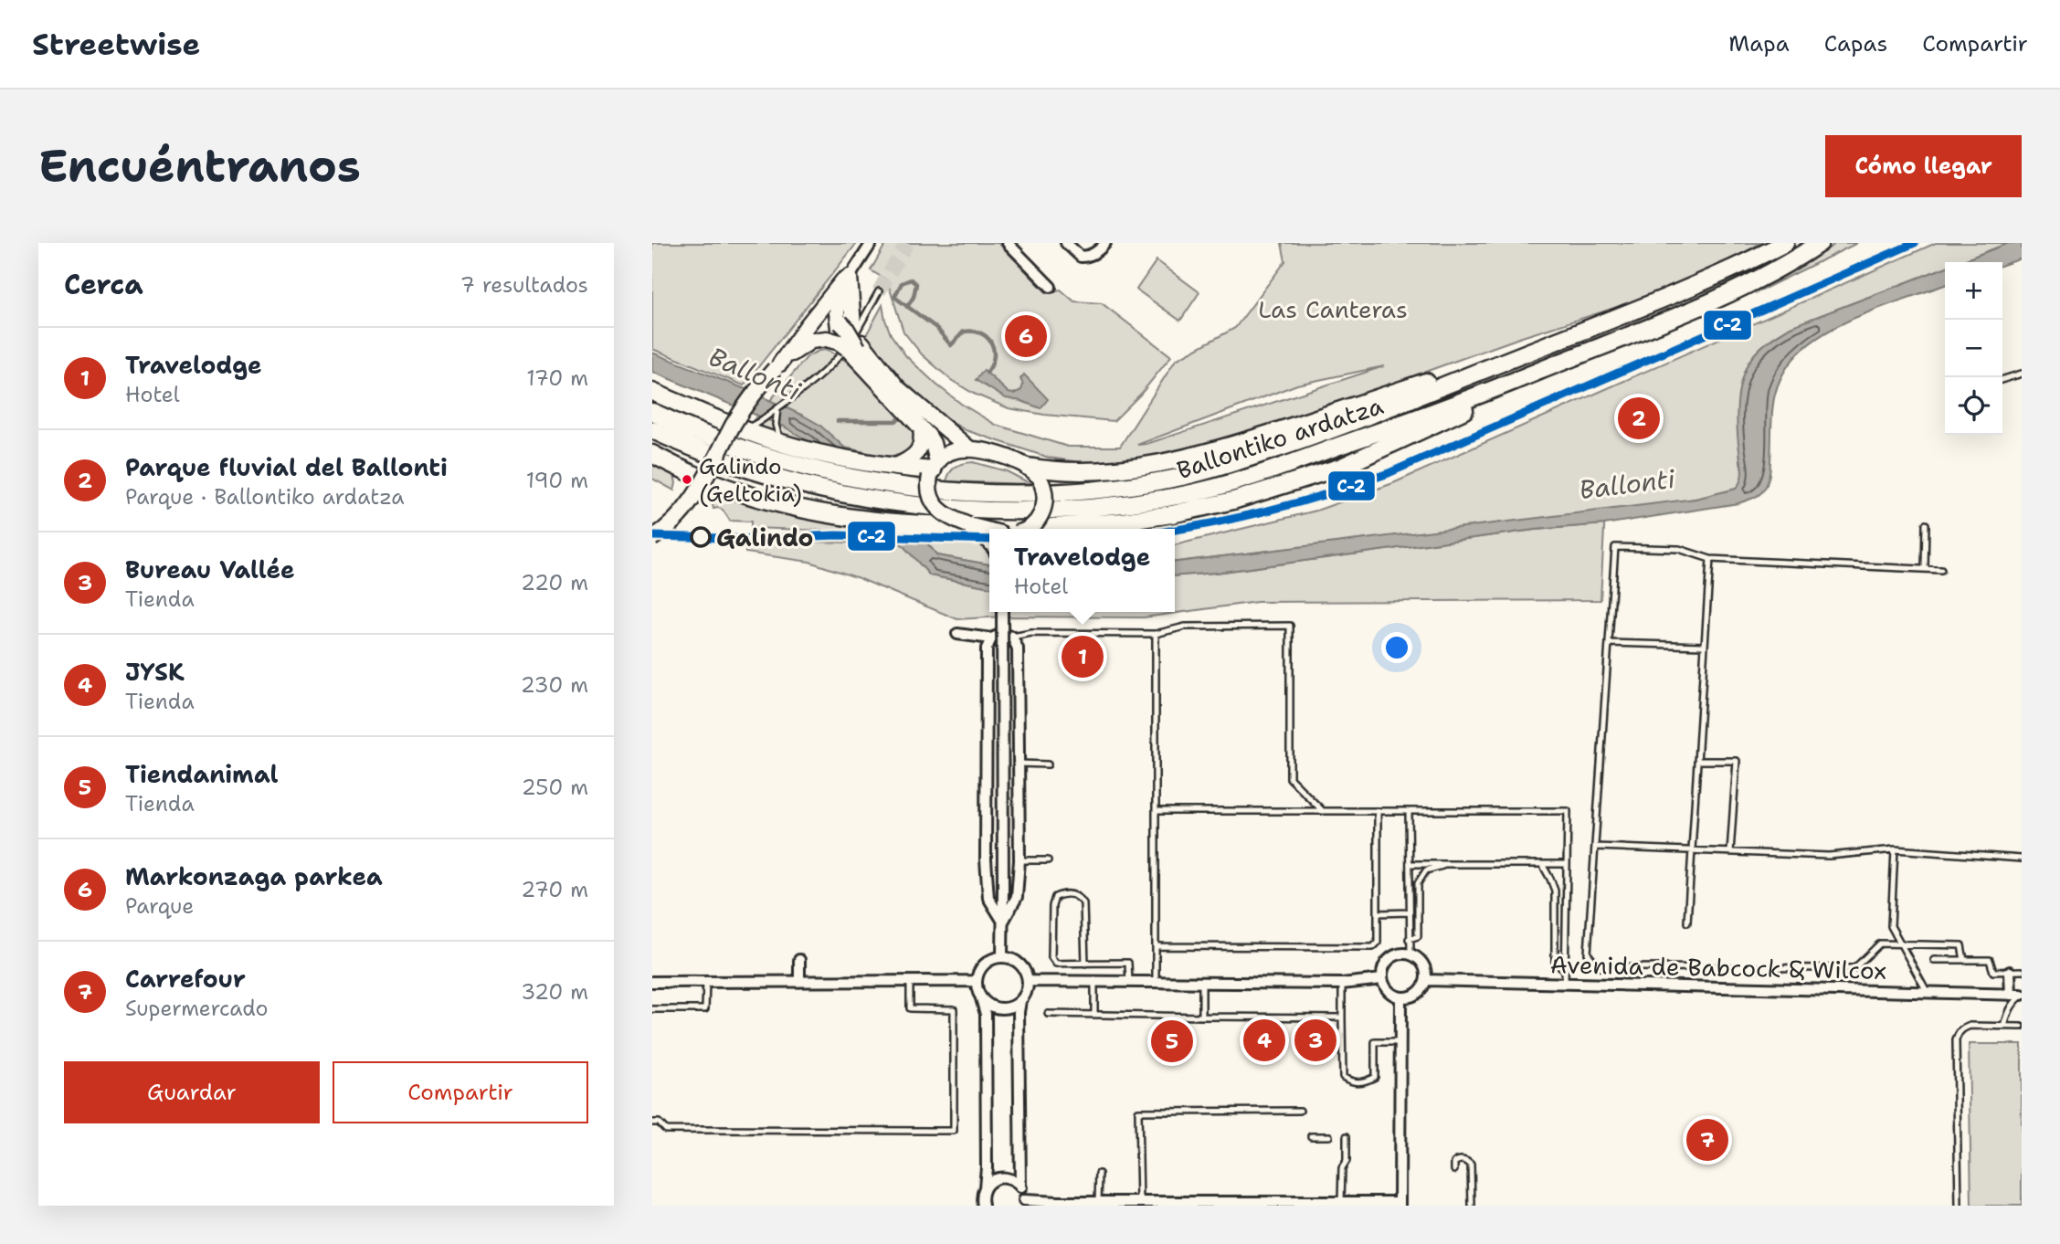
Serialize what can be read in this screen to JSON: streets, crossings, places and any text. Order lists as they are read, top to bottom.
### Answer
{
  "streets": {
    "main road": ["Ballontiko ardatza"],
    "street": ["Avenida de Babcock & Wilcox"]
  },
  "water": ["Ballonti"],
  "parks": ["Las Canteras"],
  "places": ["Galindo (Geltokia)", "Galindo"],
  "lines": ["transit line C-2"],
  "page": {
    "header": "Streetwise",
    "nav": ["Mapa", "Capas", "Compartir"],
    "buttons": [
      "Cómo llegar",
      ["Guardar", "Compartir"]
    ],
    "title": "Encuéntranos",
    "heading": ["Cerca", "7 resultados"],
    "map_buttons": ["+", "−"],
    "pins": [
      "6",
      "2",
      "1",
      "3",
      "4",
      "5",
      "7"
    ],
    "list": [
      {
        "mark": "1",
        "name": "Travelodge",
        "note": "Hotel",
        "value": "170 m"
      },
      {
        "mark": "2",
        "name": "Parque fluvial del Ballonti",
        "note": "Parque · Ballontiko ardatza",
        "value": "190 m"
      },
      {
        "mark": "3",
        "name": "Bureau Vallée",
        "note": "Tienda",
        "value": "220 m"
      },
      {
        "mark": "4",
        "name": "JYSK",
        "note": "Tienda",
        "value": "230 m"
      },
      {
        "mark": "5",
        "name": "Tiendanimal",
        "note": "Tienda",
        "value": "250 m"
      },
      {
        "mark": "6",
        "name": "Markonzaga parkea",
        "note": "Parque",
        "value": "270 m"
      },
      {
        "mark": "7",
        "name": "Carrefour",
        "note": "Supermercado",
        "value": "320 m"
      }
    ],
    "popup": ["Travelodge", "Hotel"]
  }
}
